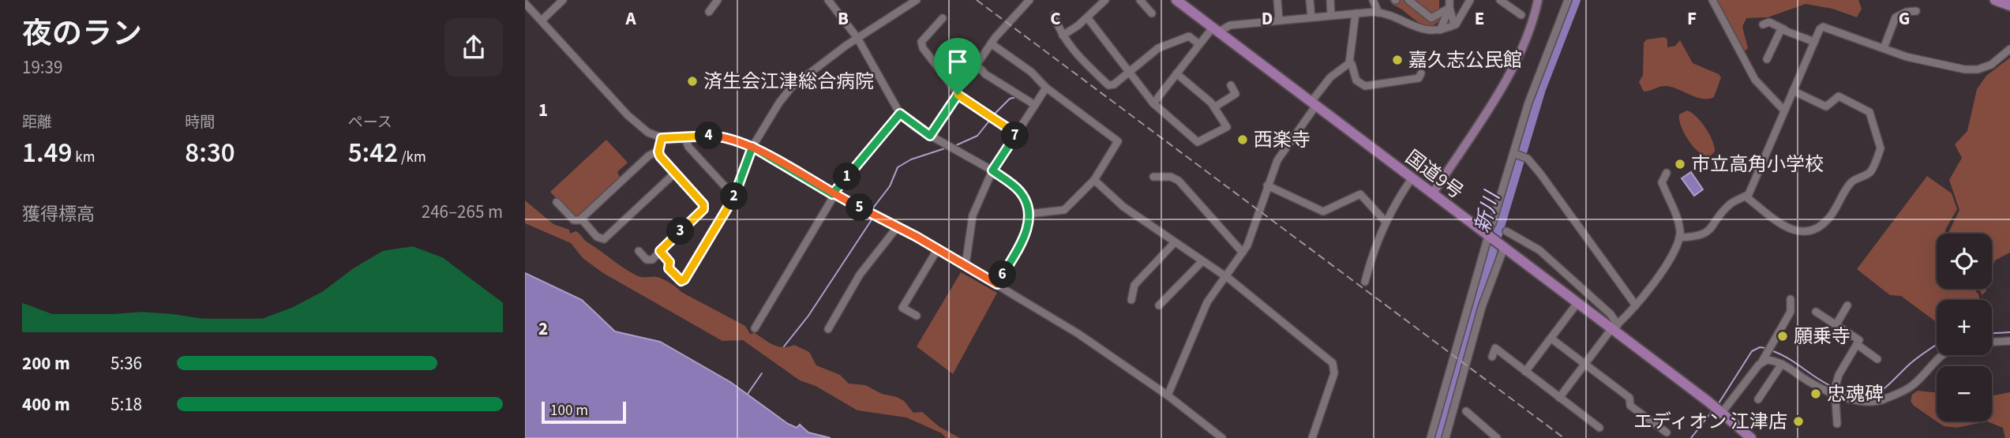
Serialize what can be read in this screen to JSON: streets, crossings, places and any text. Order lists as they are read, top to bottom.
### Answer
{
  "streets": {
    "highway": ["国道9号"]
  },
  "water": ["新川"],
  "places": [
    "嘉久志公民館",
    "済生会江津総合病院",
    "西楽寺",
    "市立高角小学校",
    "願乗寺",
    "忠魂碑",
    "エディオン 江津店"
  ],
  "scale_bar": "100 m",
  "page": {
    "heading": ["夜のラン", "19:39"],
    "stats": [
      ["距離", "1.49 km"],
      ["時間", "8:30"],
      ["ペース", "5:42 /km"]
    ],
    "pins": [
      "4",
      "7",
      "1",
      "2",
      "5",
      "3",
      "6"
    ],
    "chart": ["獲得標高", "246–265 m"],
    "map_buttons": ["+", "−"],
    "list": [
      {
        "name": "200 m",
        "note": "5:36"
      },
      {
        "name": "400 m",
        "note": "5:18"
      }
    ],
    "scale": "100 m"
  },
  "grid": {
    "columns": [
      "A",
      "B",
      "C",
      "D",
      "E",
      "F",
      "G"
    ],
    "rows": ["1", "2"]
  }
}
